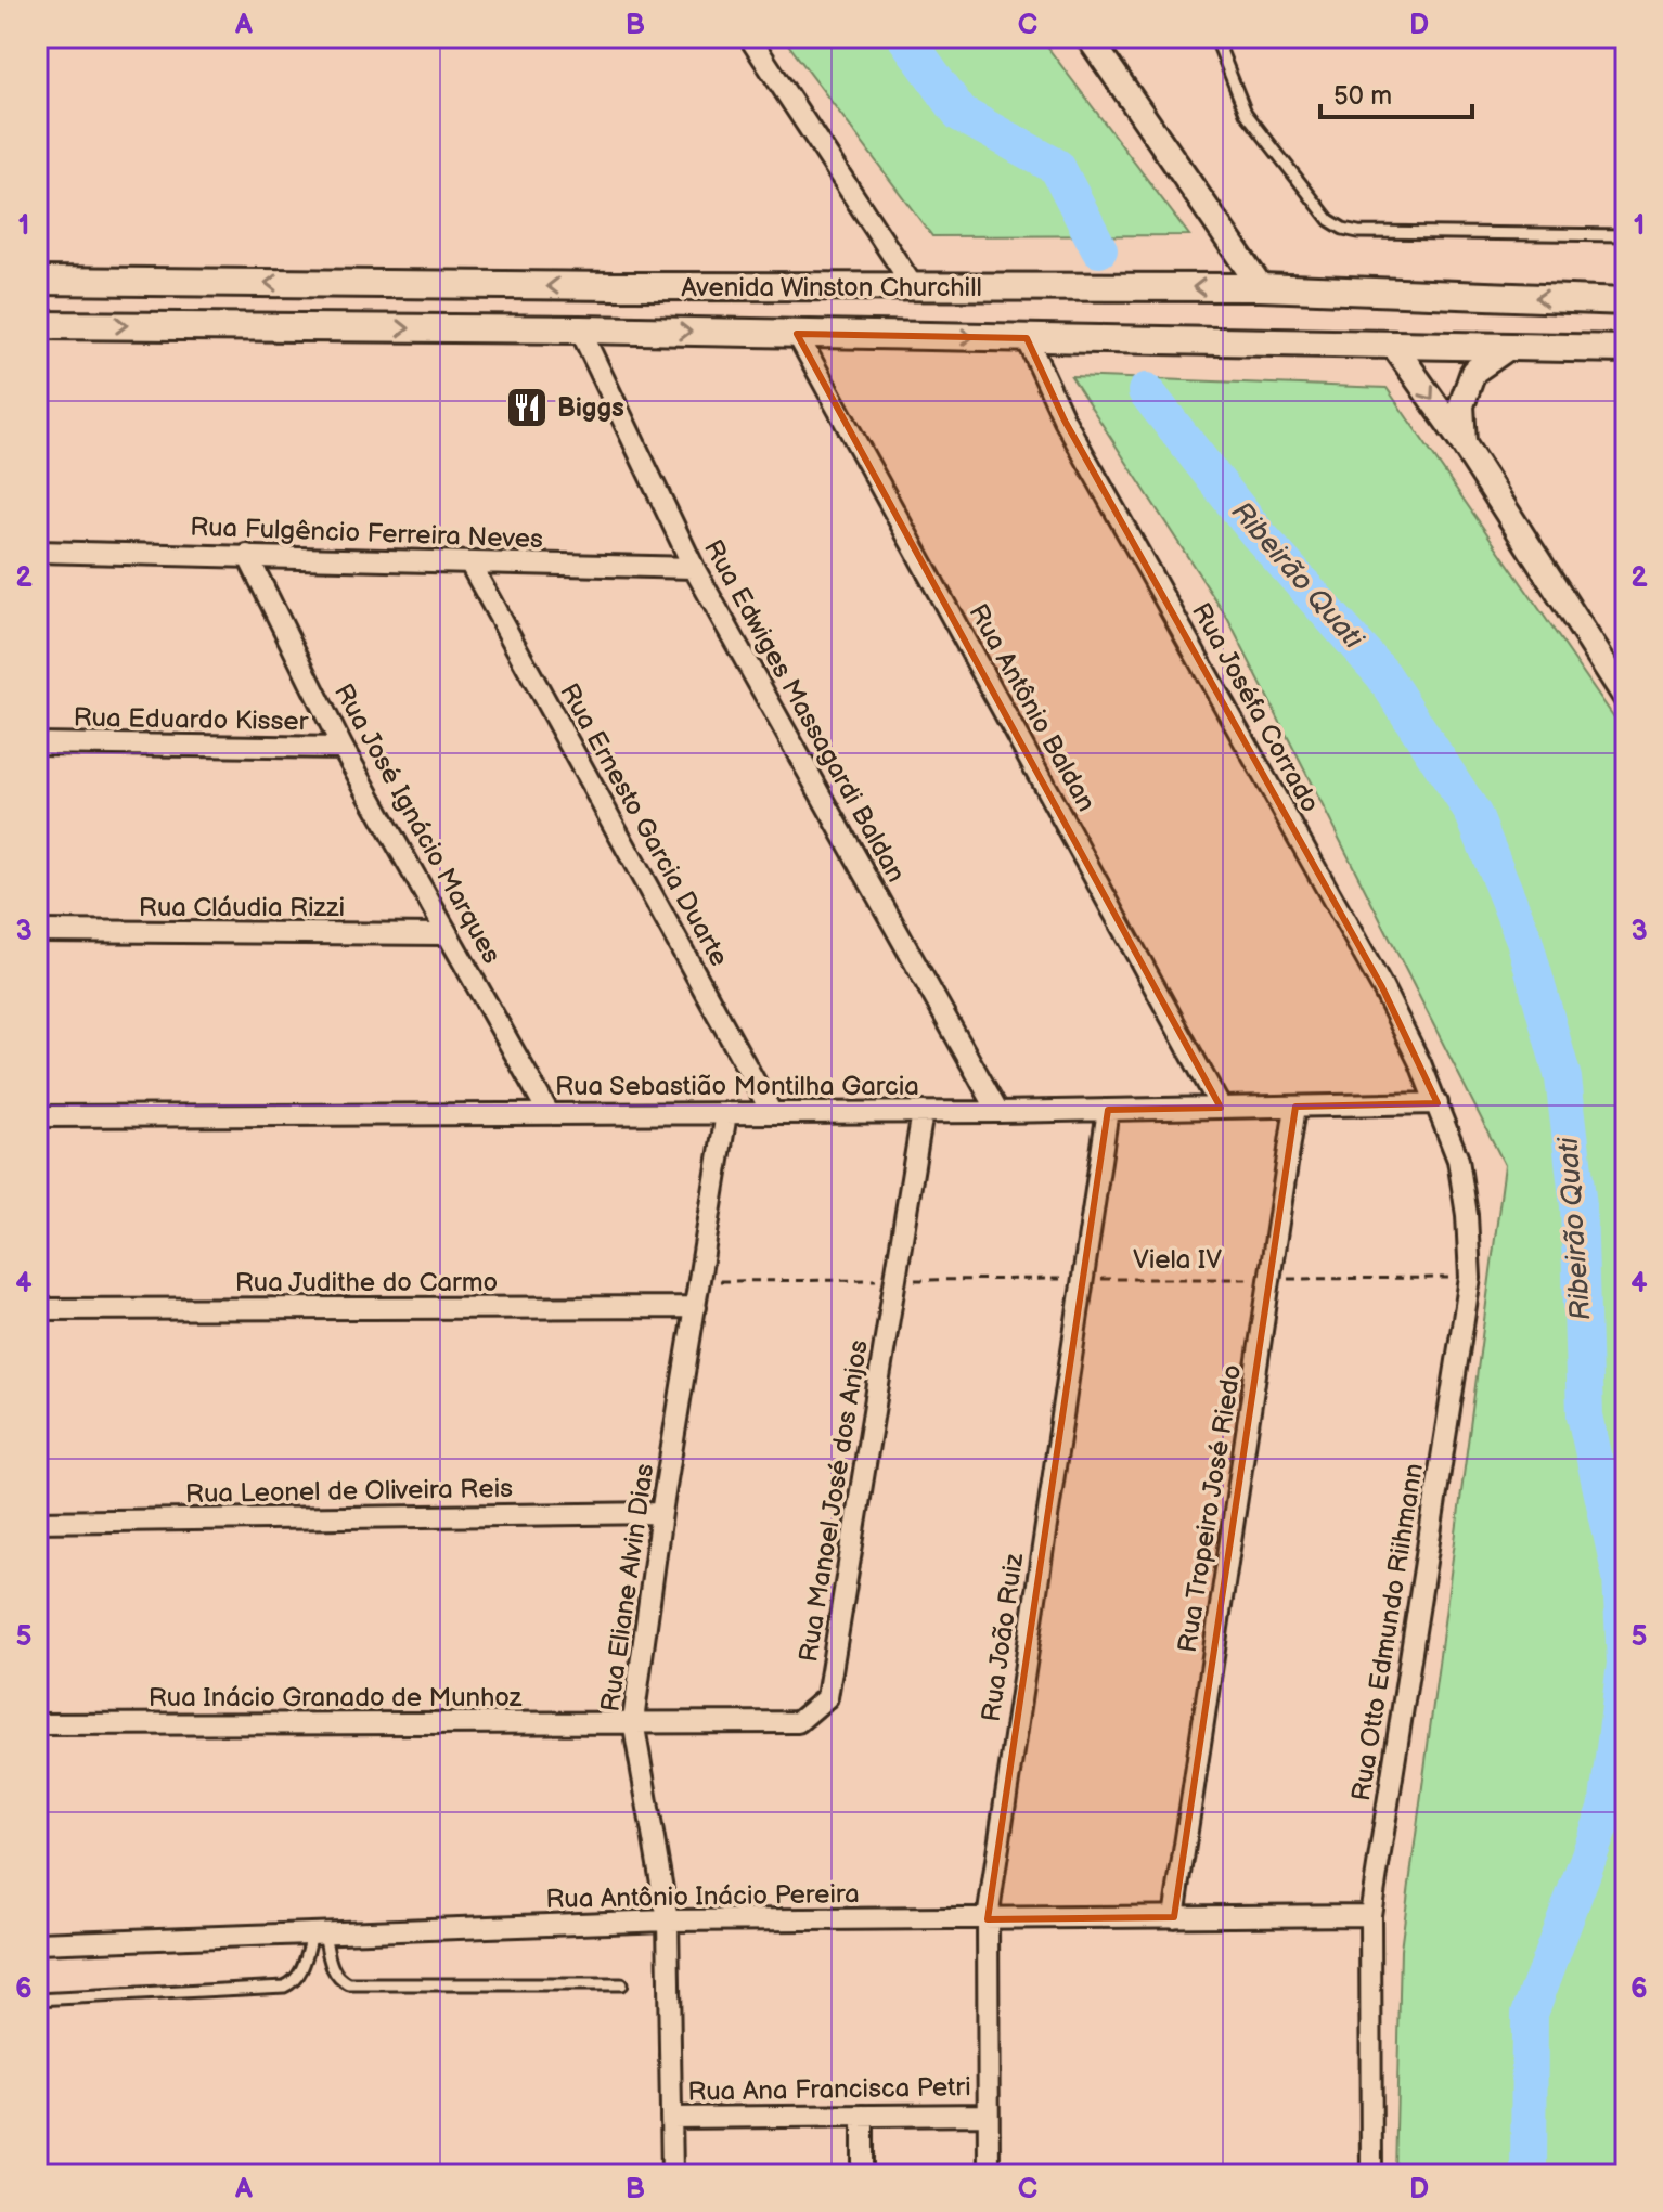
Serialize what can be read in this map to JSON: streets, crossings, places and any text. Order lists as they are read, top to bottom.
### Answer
{
  "streets": {
    "main road": ["Avenida Winston Churchill"],
    "street": [
      "Rua Fulgêncio Ferreira Neves",
      "Rua Antônio Baldan",
      "Rua Joséfa Corrado",
      "Rua Edwiges Massagardi Baldan",
      "Rua Eduardo Kisser",
      "Rua José Ignácio Marques",
      "Rua Ernesto Garcia Duarte",
      "Rua Cláudia Rizzi",
      "Rua Sebastião Montilha Garcia",
      "Rua Judithe do Carmo",
      "Rua Leonel de Oliveira Reis",
      "Rua Manoel José dos Anjos",
      "Rua Tropeiro José Riedo",
      "Rua Eliane Alvin Dias",
      "Rua Otto Edmundo Riihmann",
      "Rua João Ruiz",
      "Rua Inácio Granado de Munhoz",
      "Rua Antônio Inácio Pereira",
      "Rua Ana Francisca Petri"
    ],
    "path": ["Viela IV"]
  },
  "crossings": [
    ["Avenida Winston Churchill", "Rua Antônio Baldan"],
    ["Avenida Winston Churchill", "Rua Joséfa Corrado"],
    ["Avenida Winston Churchill", "Rua Edwiges Massagardi Baldan"],
    ["Rua Fulgêncio Ferreira Neves", "Rua Edwiges Massagardi Baldan"],
    ["Rua Fulgêncio Ferreira Neves", "Rua José Ignácio Marques"],
    ["Rua Fulgêncio Ferreira Neves", "Rua Ernesto Garcia Duarte"],
    ["Rua Antônio Baldan", "Rua Sebastião Montilha Garcia"],
    ["Rua Joséfa Corrado", "Rua Sebastião Montilha Garcia"],
    ["Rua Joséfa Corrado", "Rua Otto Edmundo Riihmann"],
    ["Rua Edwiges Massagardi Baldan", "Rua Sebastião Montilha Garcia"],
    ["Rua Eduardo Kisser", "Rua José Ignácio Marques"],
    ["Rua José Ignácio Marques", "Rua Cláudia Rizzi"],
    ["Rua José Ignácio Marques", "Rua Sebastião Montilha Garcia"],
    ["Rua Ernesto Garcia Duarte", "Rua Sebastião Montilha Garcia"],
    ["Rua Sebastião Montilha Garcia", "Rua Manoel José dos Anjos"],
    ["Rua Sebastião Montilha Garcia", "Rua Tropeiro José Riedo"],
    ["Rua Sebastião Montilha Garcia", "Rua Eliane Alvin Dias"],
    ["Rua Sebastião Montilha Garcia", "Rua Otto Edmundo Riihmann"],
    ["Rua Sebastião Montilha Garcia", "Rua João Ruiz"],
    ["Viela IV", "Rua Tropeiro José Riedo"],
    ["Viela IV", "Rua Otto Edmundo Riihmann"],
    ["Viela IV", "Rua João Ruiz"],
    ["Rua Judithe do Carmo", "Rua Eliane Alvin Dias"],
    ["Rua Leonel de Oliveira Reis", "Rua Eliane Alvin Dias"],
    ["Rua Manoel José dos Anjos", "Rua Eliane Alvin Dias"],
    ["Rua Manoel José dos Anjos", "Rua Inácio Granado de Munhoz"],
    ["Rua Tropeiro José Riedo", "Rua Antônio Inácio Pereira"],
    ["Rua Eliane Alvin Dias", "Rua Inácio Granado de Munhoz"],
    ["Rua Eliane Alvin Dias", "Rua Antônio Inácio Pereira"],
    ["Rua Eliane Alvin Dias", "Rua Ana Francisca Petri"],
    ["Rua Otto Edmundo Riihmann", "Rua Antônio Inácio Pereira"],
    ["Rua João Ruiz", "Rua Antônio Inácio Pereira"],
    ["Rua João Ruiz", "Rua Ana Francisca Petri"]
  ],
  "water": ["Ribeirão Quati"],
  "places": {
    "restaurant": ["Biggs"]
  },
  "scale_bar": "50 m",
  "grid": {
    "columns": [
      "A",
      "B",
      "C",
      "D"
    ],
    "rows": [
      "1",
      "2",
      "3",
      "4",
      "5",
      "6"
    ]
  }
}
